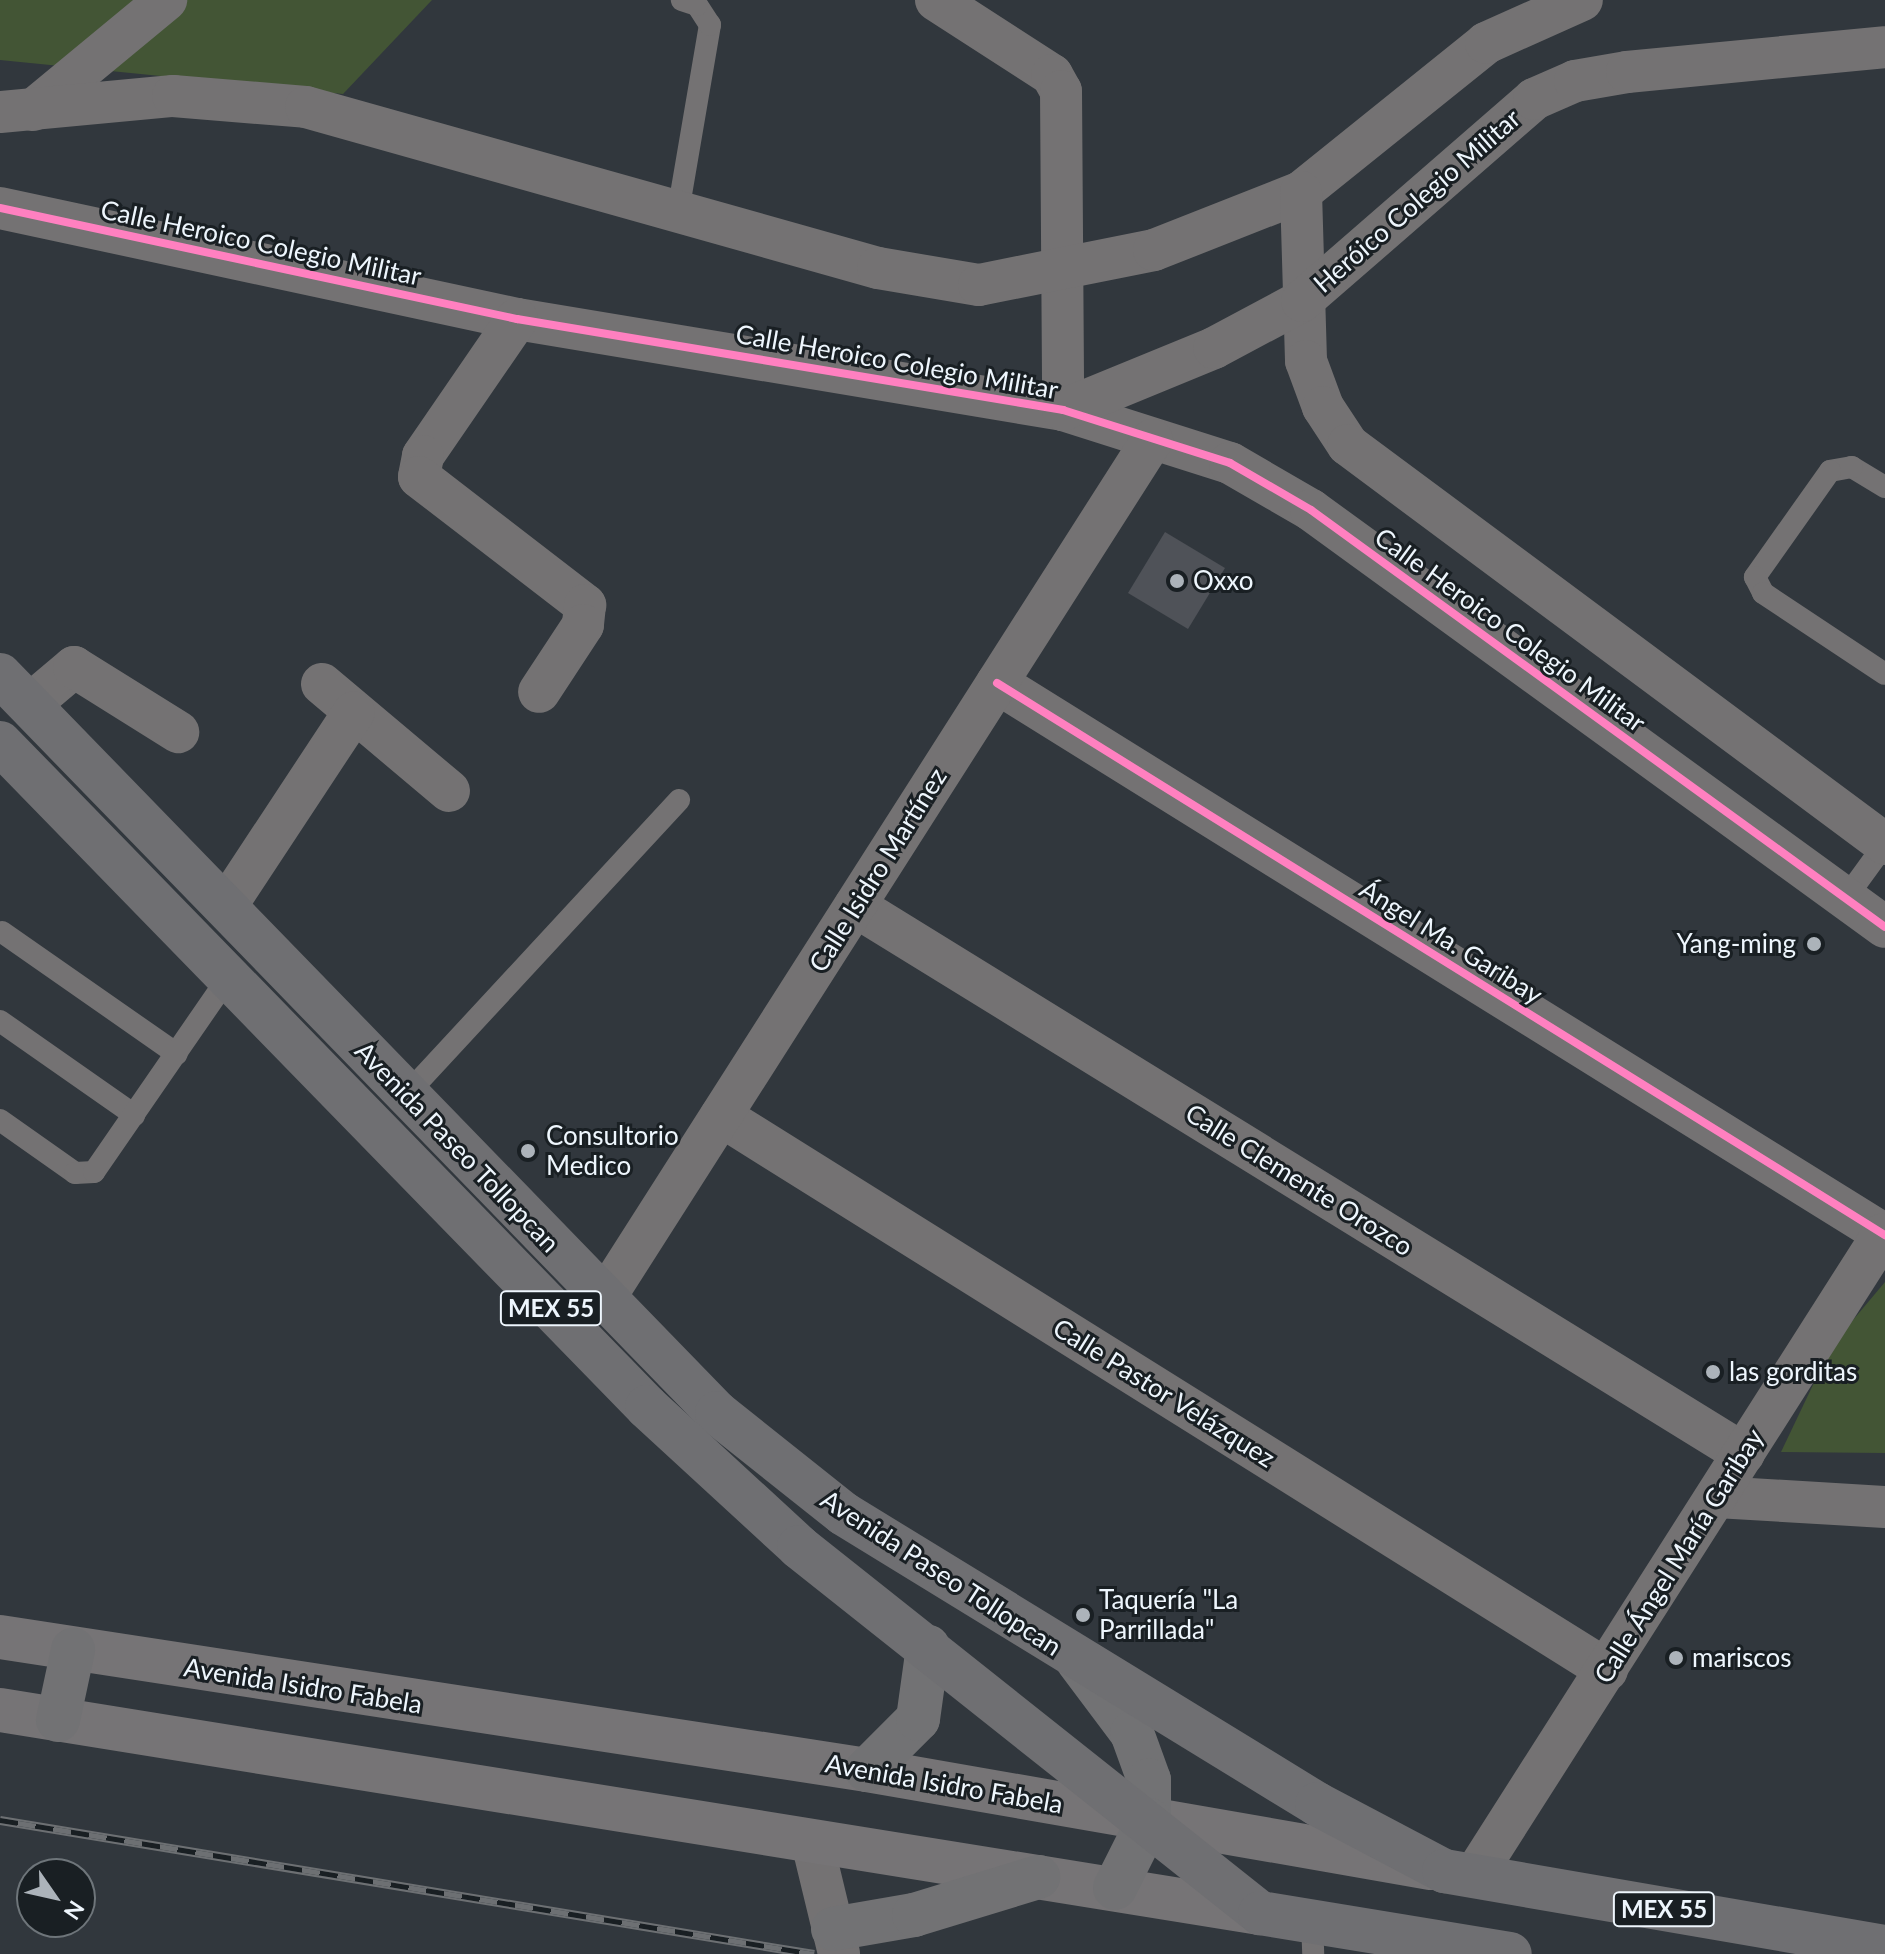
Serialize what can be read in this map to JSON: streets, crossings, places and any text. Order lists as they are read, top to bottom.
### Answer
{
  "streets": {
    "highway": ["Avenida Paseo Tollopcan", "MEX 55", "Avenida Isidro Fabela"],
    "street": [
      "Heróico Colegio Militar",
      "Calle Heroico Colegio Militar",
      "Calle Isidro Martínez",
      "Ángel Ma. Garibay",
      "Calle Clemente Orozco",
      "Calle Pastor Velázquez",
      "Calle Ángel María Garibay"
    ]
  },
  "crossings": [
    ["Heróico Colegio Militar", "Calle Heroico Colegio Militar"],
    ["Calle Heroico Colegio Militar", "Calle Isidro Martínez"],
    ["Calle Isidro Martínez", "Ángel Ma. Garibay"],
    ["Calle Isidro Martínez", "Avenida Paseo Tollopcan"],
    ["Calle Isidro Martínez", "Calle Clemente Orozco"],
    ["Calle Isidro Martínez", "Calle Pastor Velázquez"],
    ["Ángel Ma. Garibay", "Calle Ángel María Garibay"],
    ["Avenida Paseo Tollopcan", "Calle Ángel María Garibay"],
    ["Avenida Paseo Tollopcan", "Avenida Isidro Fabela"],
    ["Calle Clemente Orozco", "Calle Ángel María Garibay"],
    ["Calle Pastor Velázquez", "Calle Ángel María Garibay"],
    ["Calle Ángel María Garibay", "Avenida Isidro Fabela"]
  ],
  "places": [
    "Oxxo",
    "Yang-ming",
    "Consultorio Medico",
    "las gorditas",
    "Taquería \"La Parrillada\"",
    "mariscos"
  ],
  "north": "bottom right"
}
